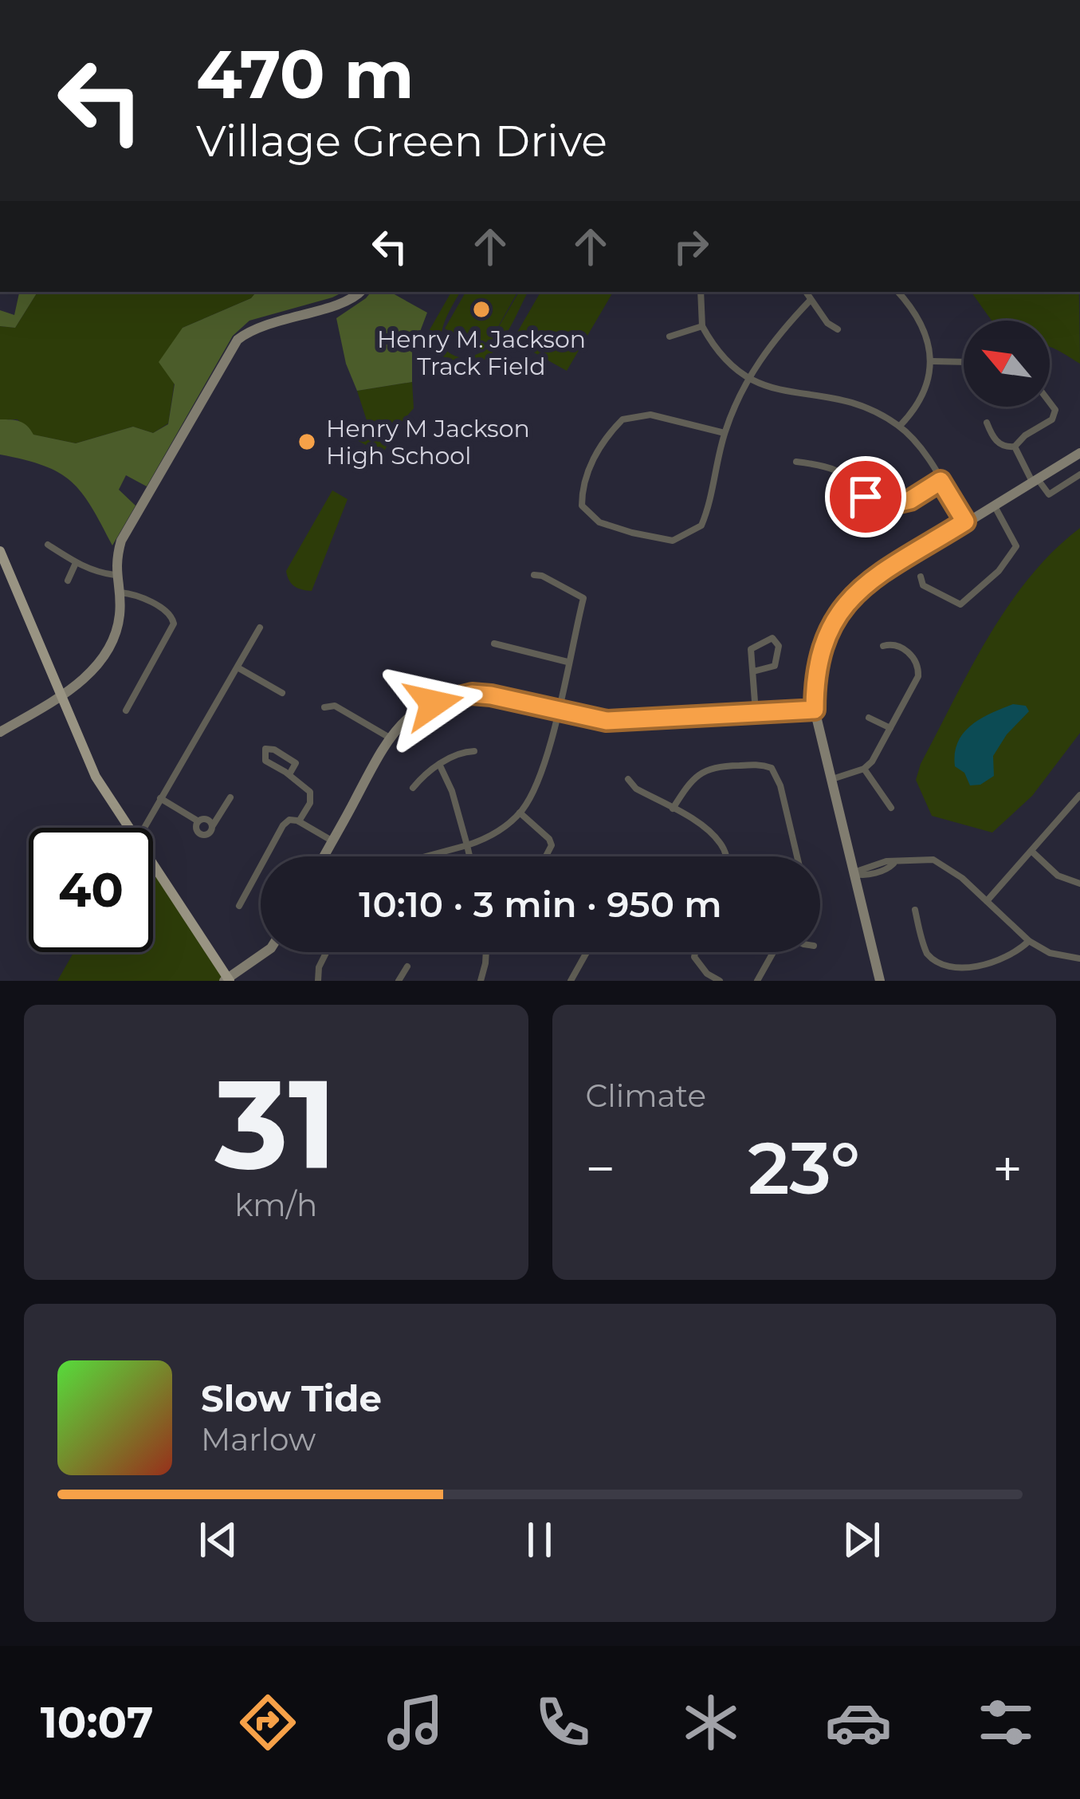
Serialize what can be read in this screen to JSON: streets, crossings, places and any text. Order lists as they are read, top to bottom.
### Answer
{
  "places": ["Henry M. Jackson Track Field", "Henry M Jackson High School"],
  "north": "top left",
  "page": {
    "turn": ["470 m", "Village Green Drive"],
    "limit": "40",
    "trip": "10:10 · 3 min · 950 m",
    "tile": [
      ["31", "km/h"],
      "Climate"
    ],
    "heat": ["−", "23°", "+"],
    "song": ["Slow Tide", "Marlow"],
    "tabs": "10:07"
  }
}
